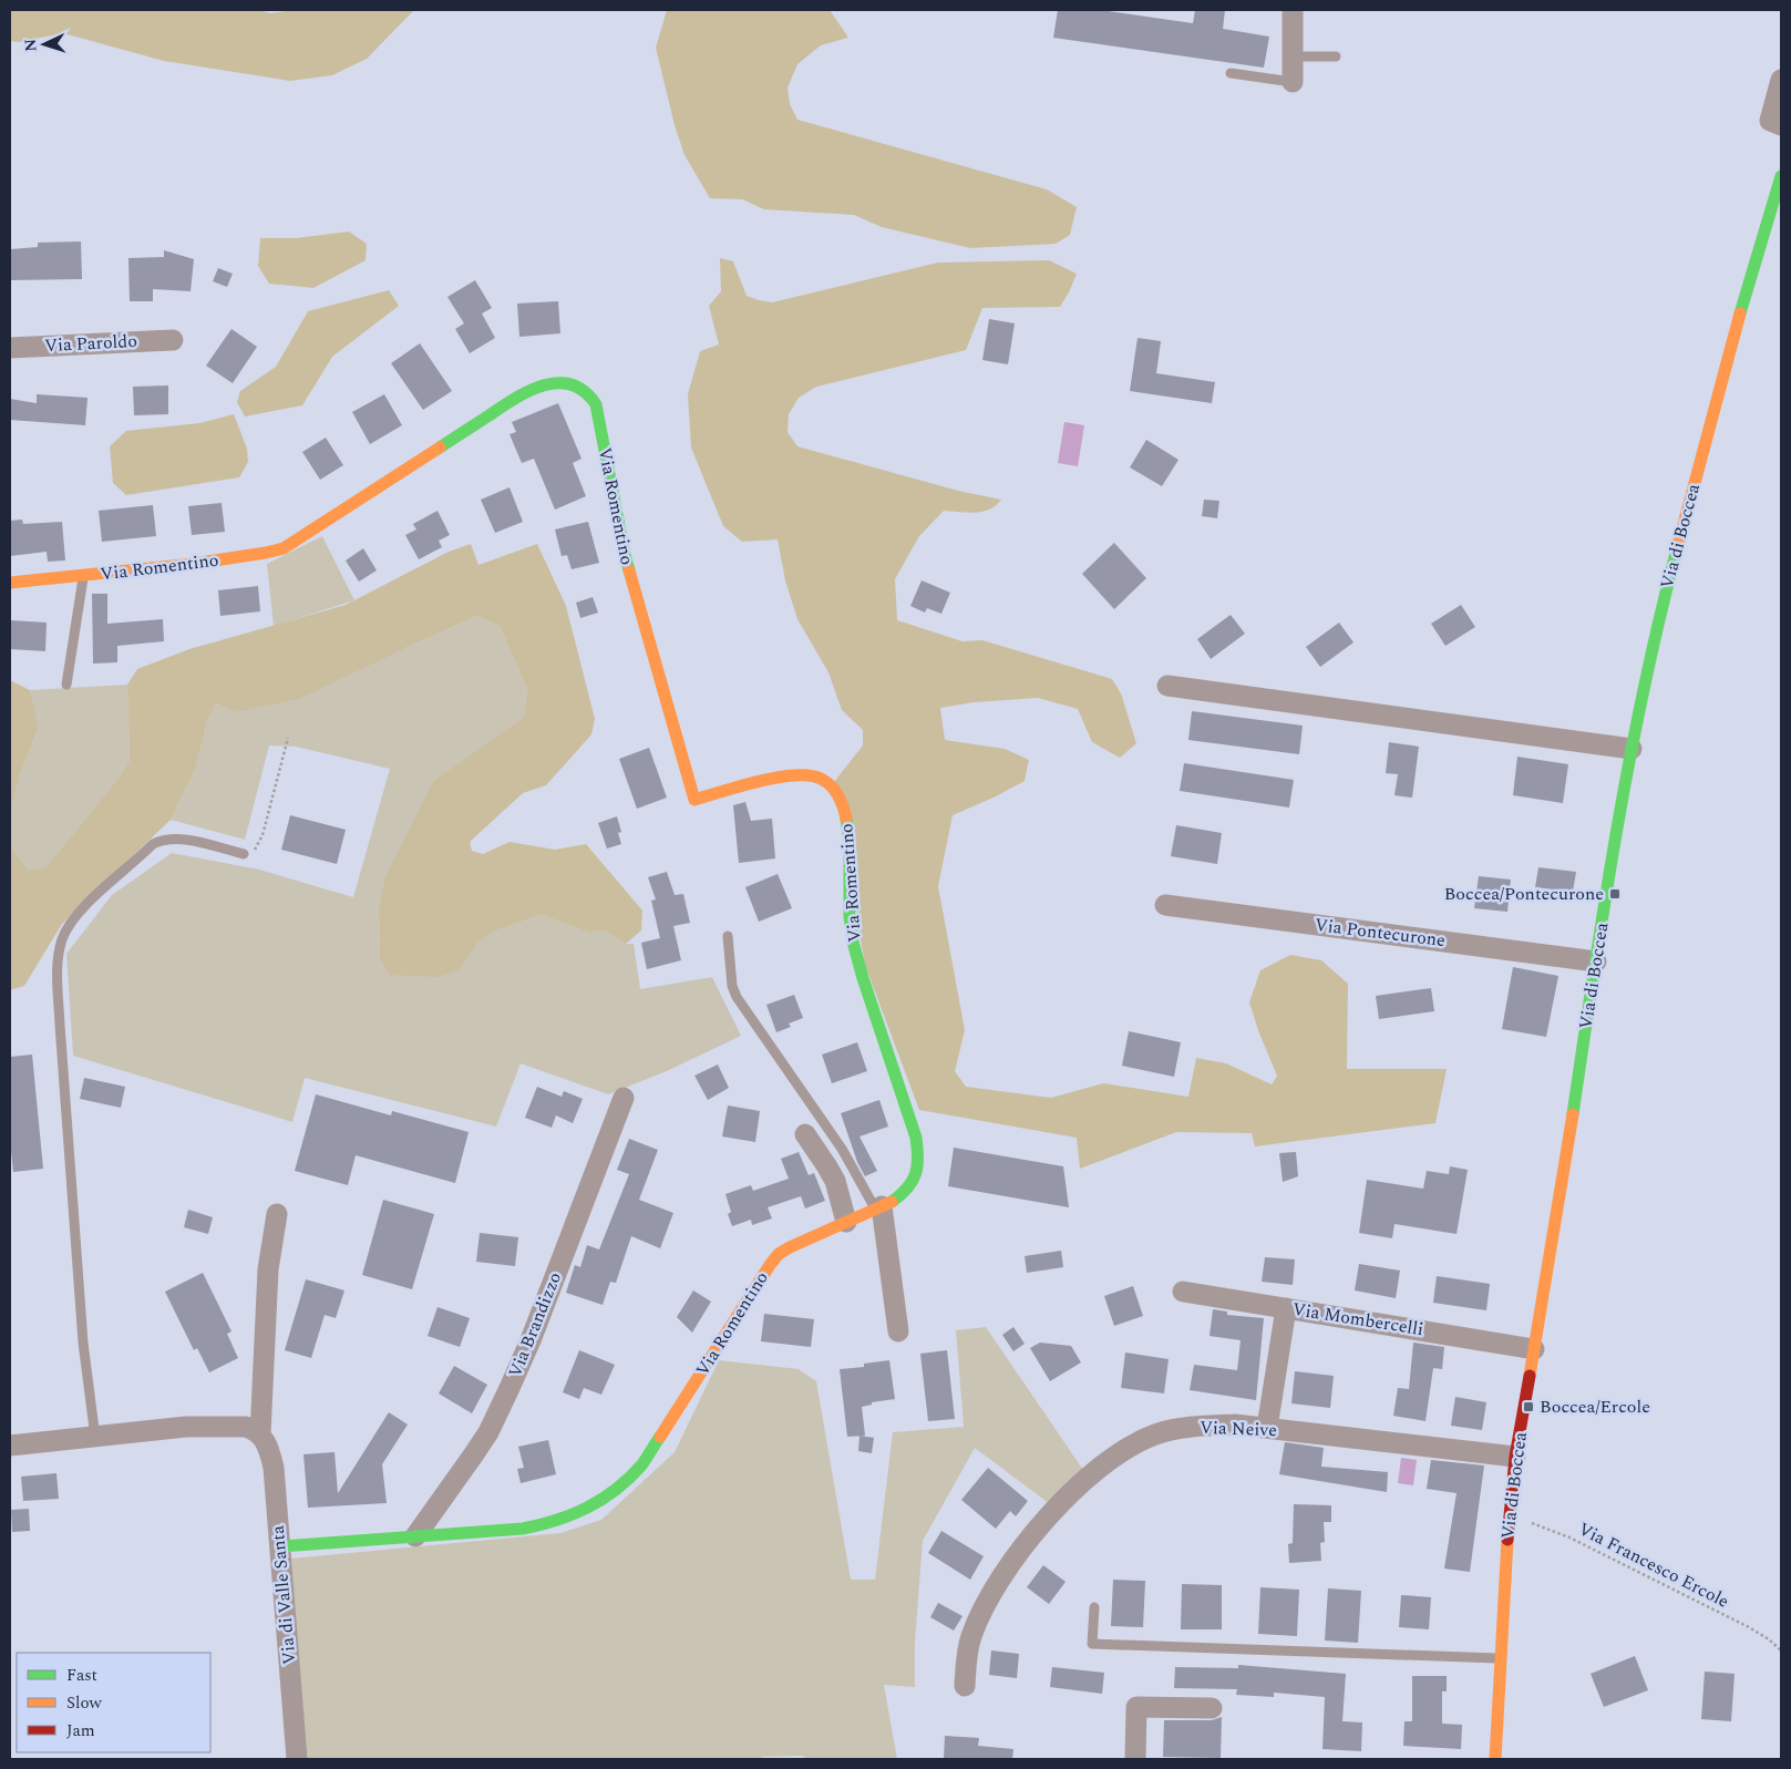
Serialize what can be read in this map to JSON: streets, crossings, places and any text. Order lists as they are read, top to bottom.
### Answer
{
  "streets": {
    "street": [
      "Via Paroldo",
      "Via Romentino",
      "Via di Boccea",
      "Via Pontecurone",
      "Via Mombercelli",
      "Via Brandizzo",
      "Via Neive",
      "Via di Valle Santa"
    ],
    "path": ["Via Francesco Ercole"]
  },
  "crossings": [
    ["Via Romentino", "Via Brandizzo"],
    ["Via Romentino", "Via di Valle Santa"],
    ["Via di Boccea", "Via Pontecurone"],
    ["Via di Boccea", "Via Mombercelli"],
    ["Via di Boccea", "Via Neive"],
    ["Via di Boccea", "Via Francesco Ercole"]
  ],
  "places": {
    "transit": ["Boccea/Pontecurone", "Boccea/Ercole"]
  },
  "legend": ["Fast", "Slow", "Jam"],
  "north": "left"
}
